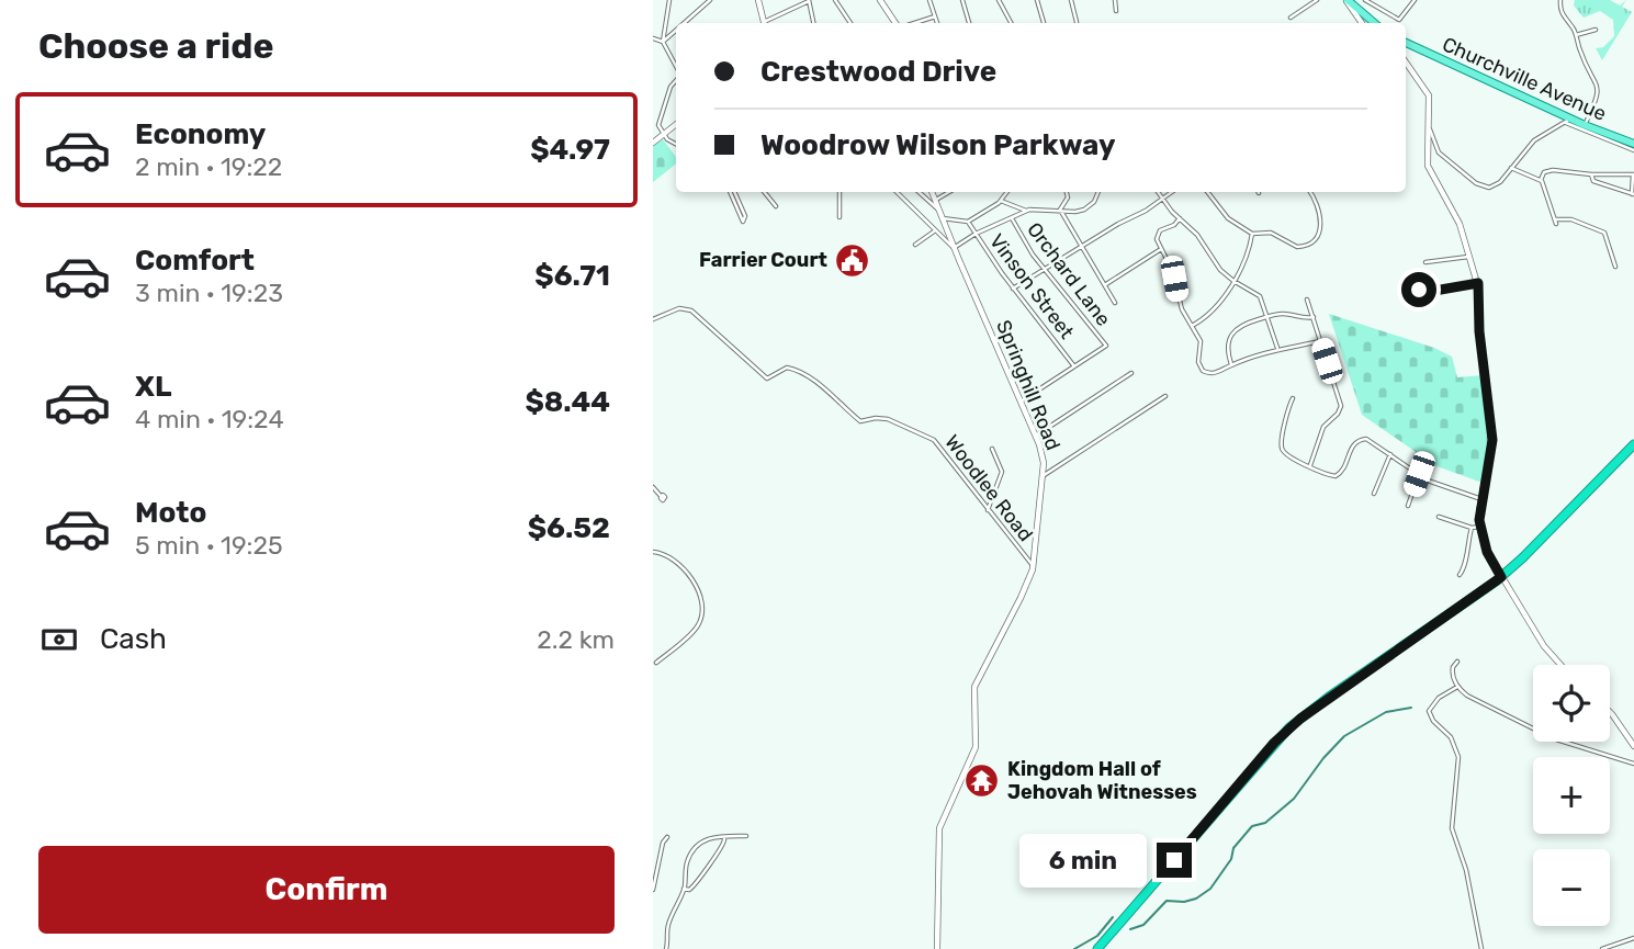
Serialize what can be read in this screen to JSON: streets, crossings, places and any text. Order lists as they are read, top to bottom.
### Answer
{
  "streets": {
    "main road": ["Churchville Avenue"],
    "street": [
      "Orchard Lane",
      "Vinson Street",
      "Springhill Road",
      "Woodlee Road"
    ]
  },
  "crossings": [
    ["Orchard Lane", "Vinson Street"],
    ["Springhill Road", "Woodlee Road"]
  ],
  "places": {
    "public building": ["Farrier Court"],
    "temple": ["Kingdom Hall of Jehovah Witnesses"]
  },
  "page": {
    "heading": "Choose a ride",
    "banner": ["Crestwood Drive", "Woodrow Wilson Parkway"],
    "list": [
      {
        "name": "Economy",
        "note": "2 min · 19:22",
        "value": "$4.97"
      },
      {
        "name": "Comfort",
        "note": "3 min · 19:23",
        "value": "$6.71"
      },
      {
        "name": "XL",
        "note": "4 min · 19:24",
        "value": "$8.44"
      },
      {
        "name": "Moto",
        "note": "5 min · 19:25",
        "value": "$6.52"
      }
    ],
    "pay": ["Cash", "2.2 km"],
    "map_buttons": ["+", "−"],
    "buttons": "Confirm",
    "bubble": "6 min"
  }
}
